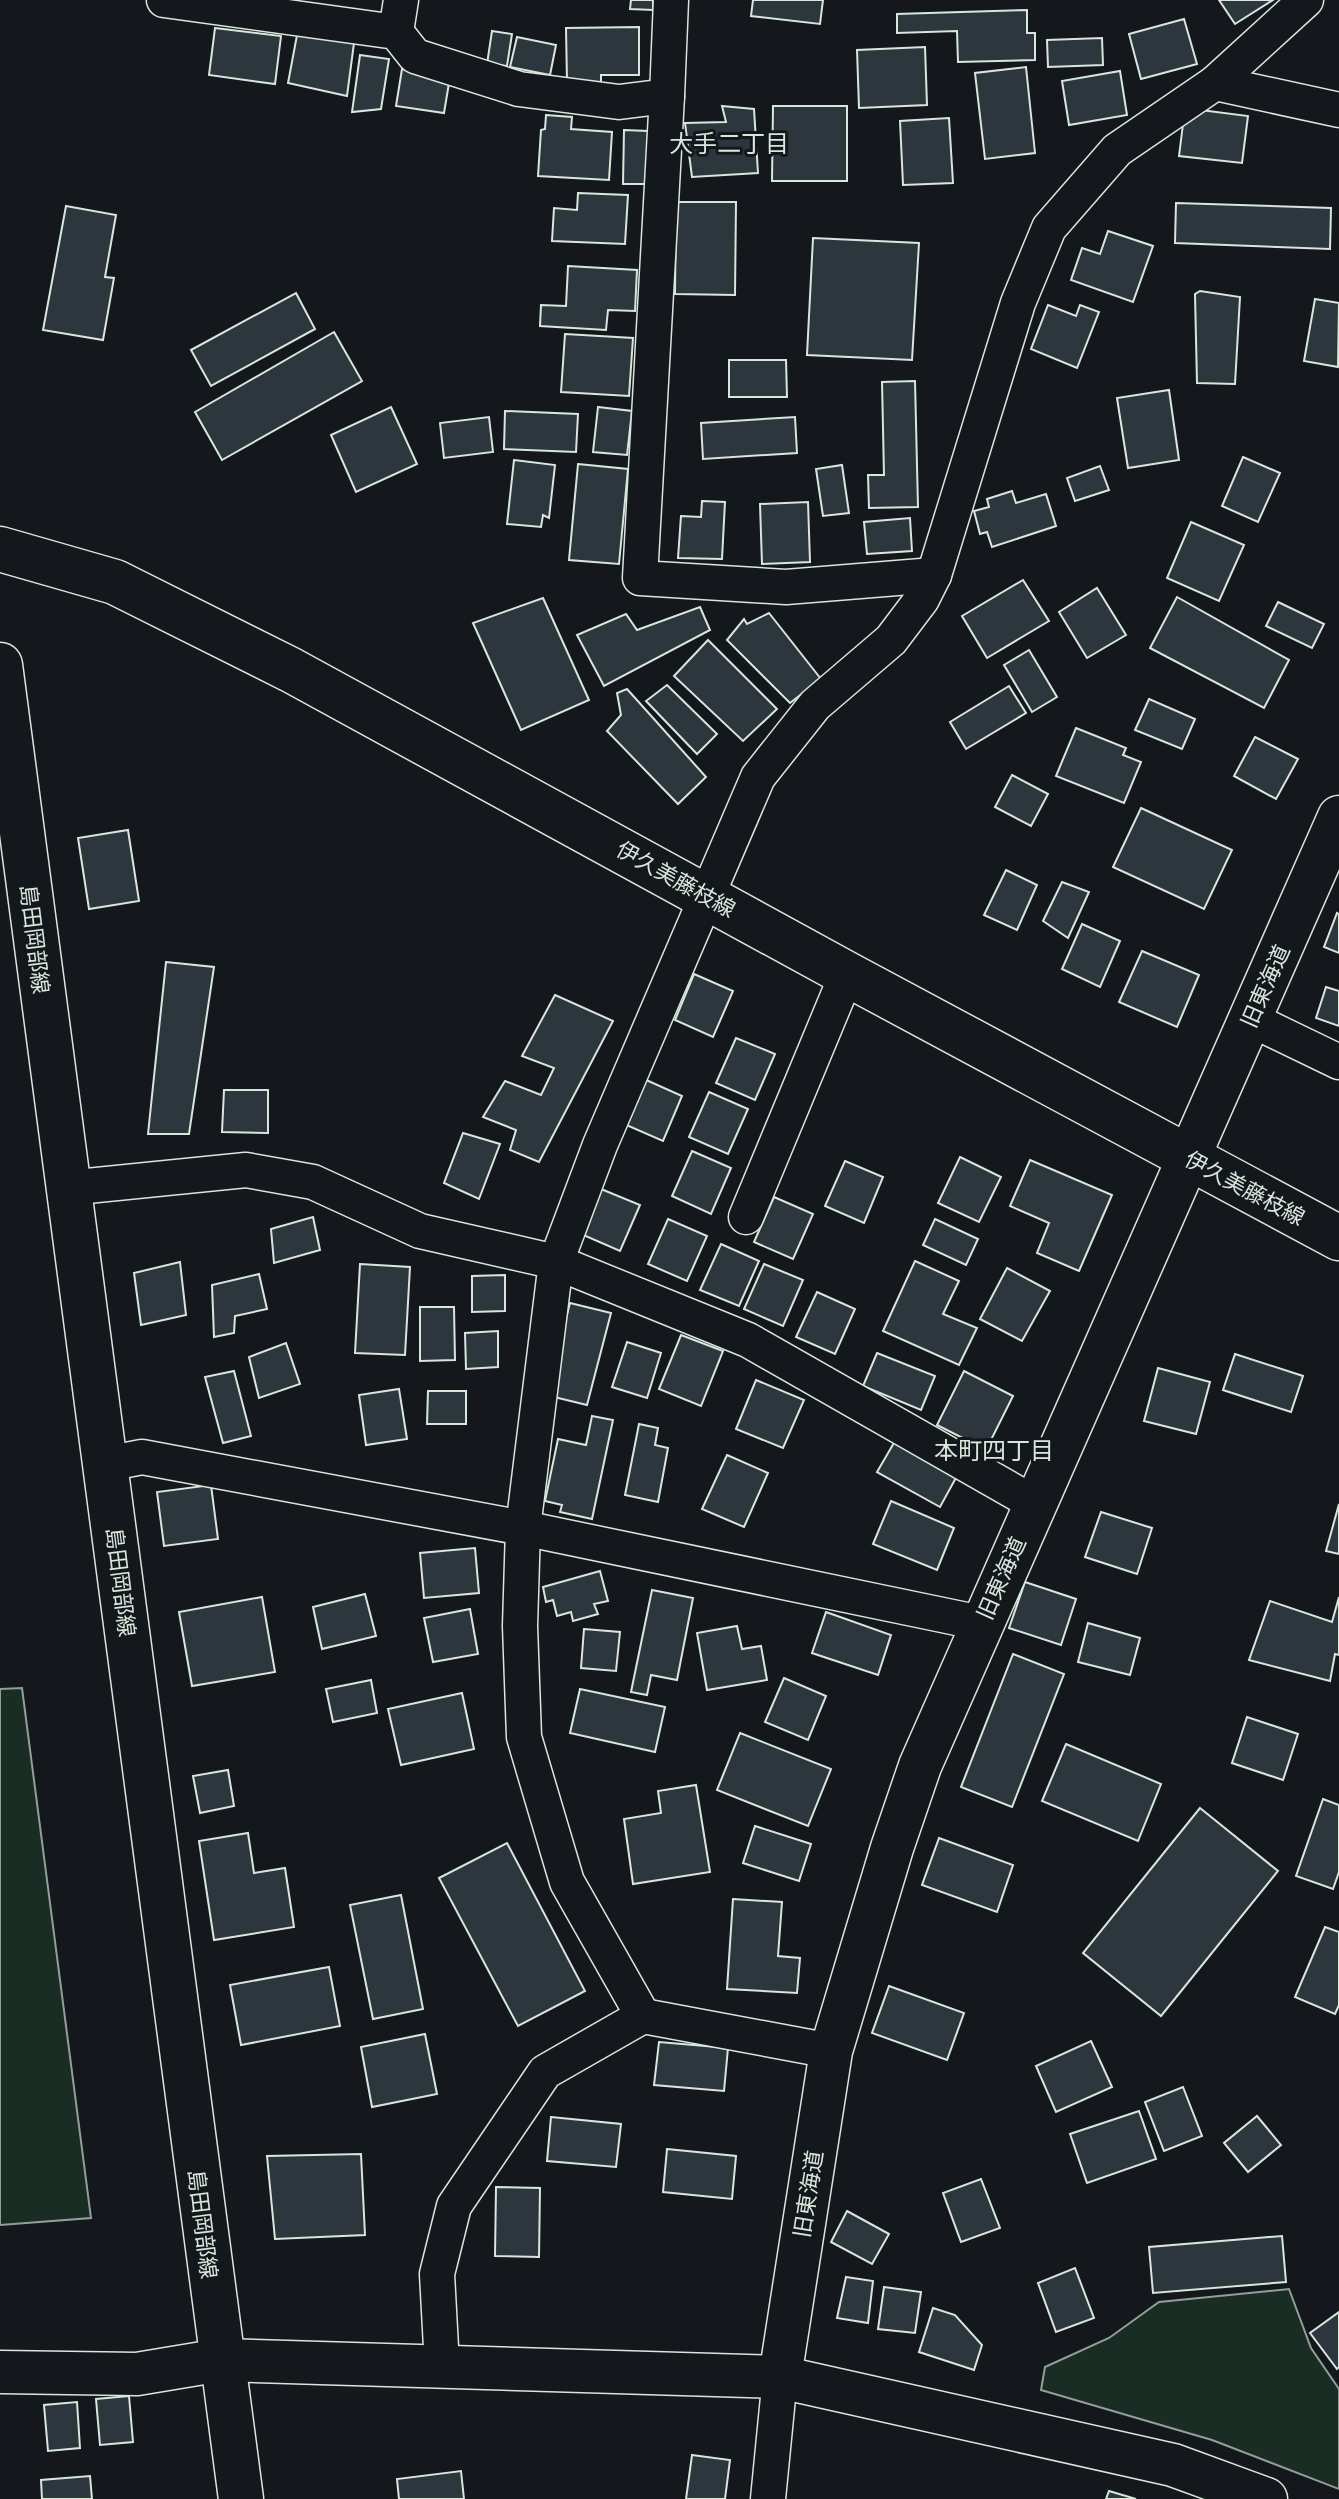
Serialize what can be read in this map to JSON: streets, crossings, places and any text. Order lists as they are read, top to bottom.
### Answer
{
  "streets": {
    "main road": ["伊久美藤枝線", "島田岡部線"],
    "street": ["旧東海道"]
  },
  "crossings": [
    ["伊久美藤枝線", "旧東海道"]
  ],
  "districts": ["大手二丁目", "本町四丁目"]
}
